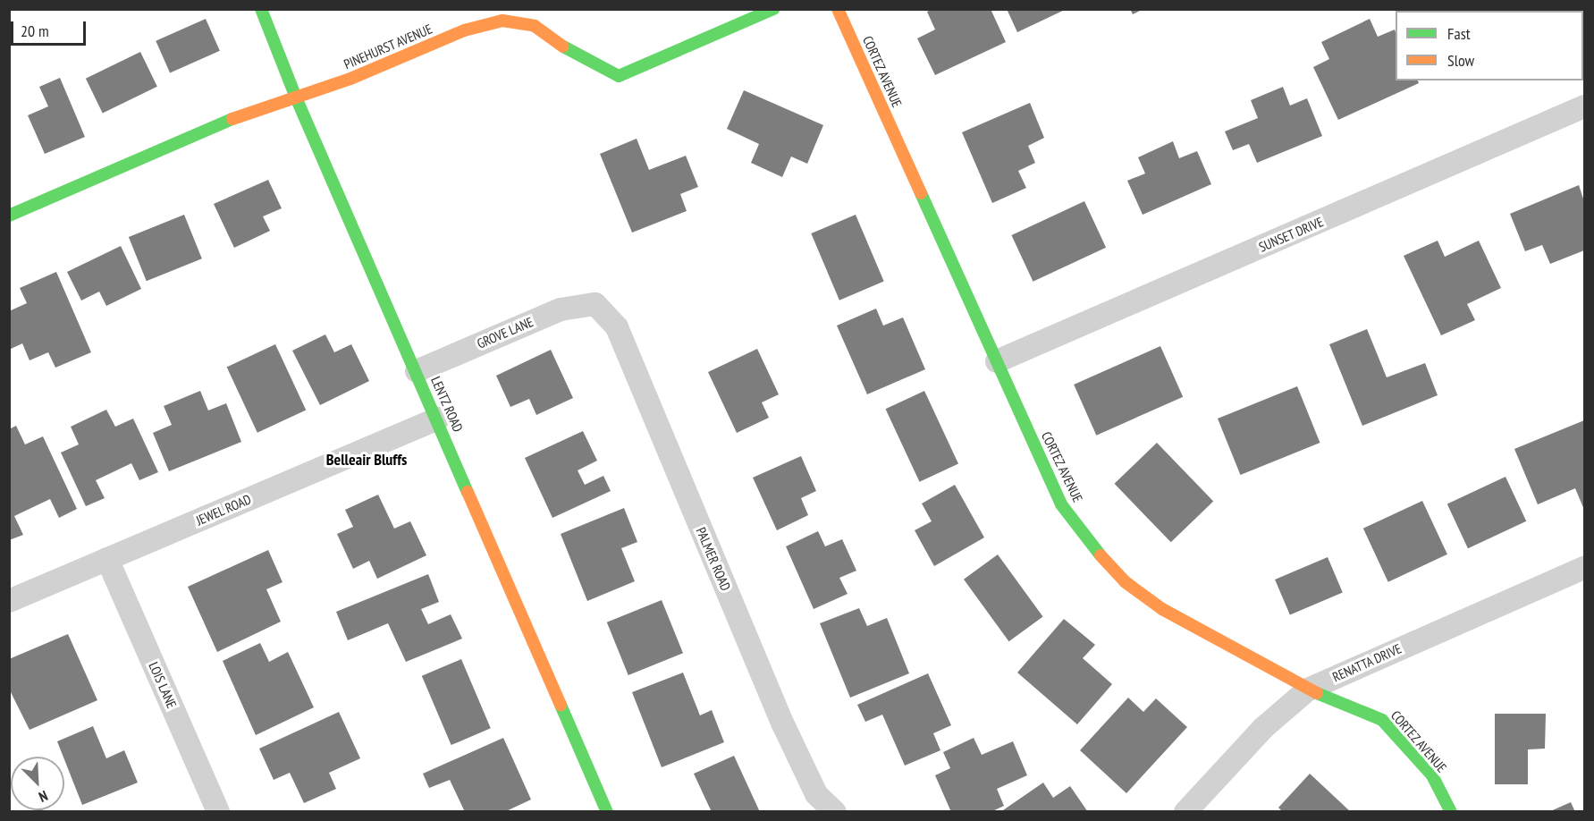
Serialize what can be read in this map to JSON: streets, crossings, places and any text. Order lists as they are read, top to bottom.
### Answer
{
  "streets": {
    "street": [
      "PINEHURST AVENUE",
      "CORTEZ AVENUE",
      "SUNSET DRIVE",
      "GROVE LANE",
      "LENTZ ROAD",
      "JEWEL ROAD",
      "PALMER ROAD",
      "RENATTA DRIVE",
      "LOIS LANE"
    ]
  },
  "crossings": [
    ["PINEHURST AVENUE", "LENTZ ROAD"],
    ["CORTEZ AVENUE", "SUNSET DRIVE"],
    ["CORTEZ AVENUE", "RENATTA DRIVE"],
    ["GROVE LANE", "LENTZ ROAD"],
    ["GROVE LANE", "PALMER ROAD"],
    ["LENTZ ROAD", "JEWEL ROAD"],
    ["JEWEL ROAD", "LOIS LANE"]
  ],
  "districts": ["Belleair Bluffs"],
  "legend": ["Fast", "Slow"],
  "scale_bar": "20 m",
  "north": "bottom right"
}
